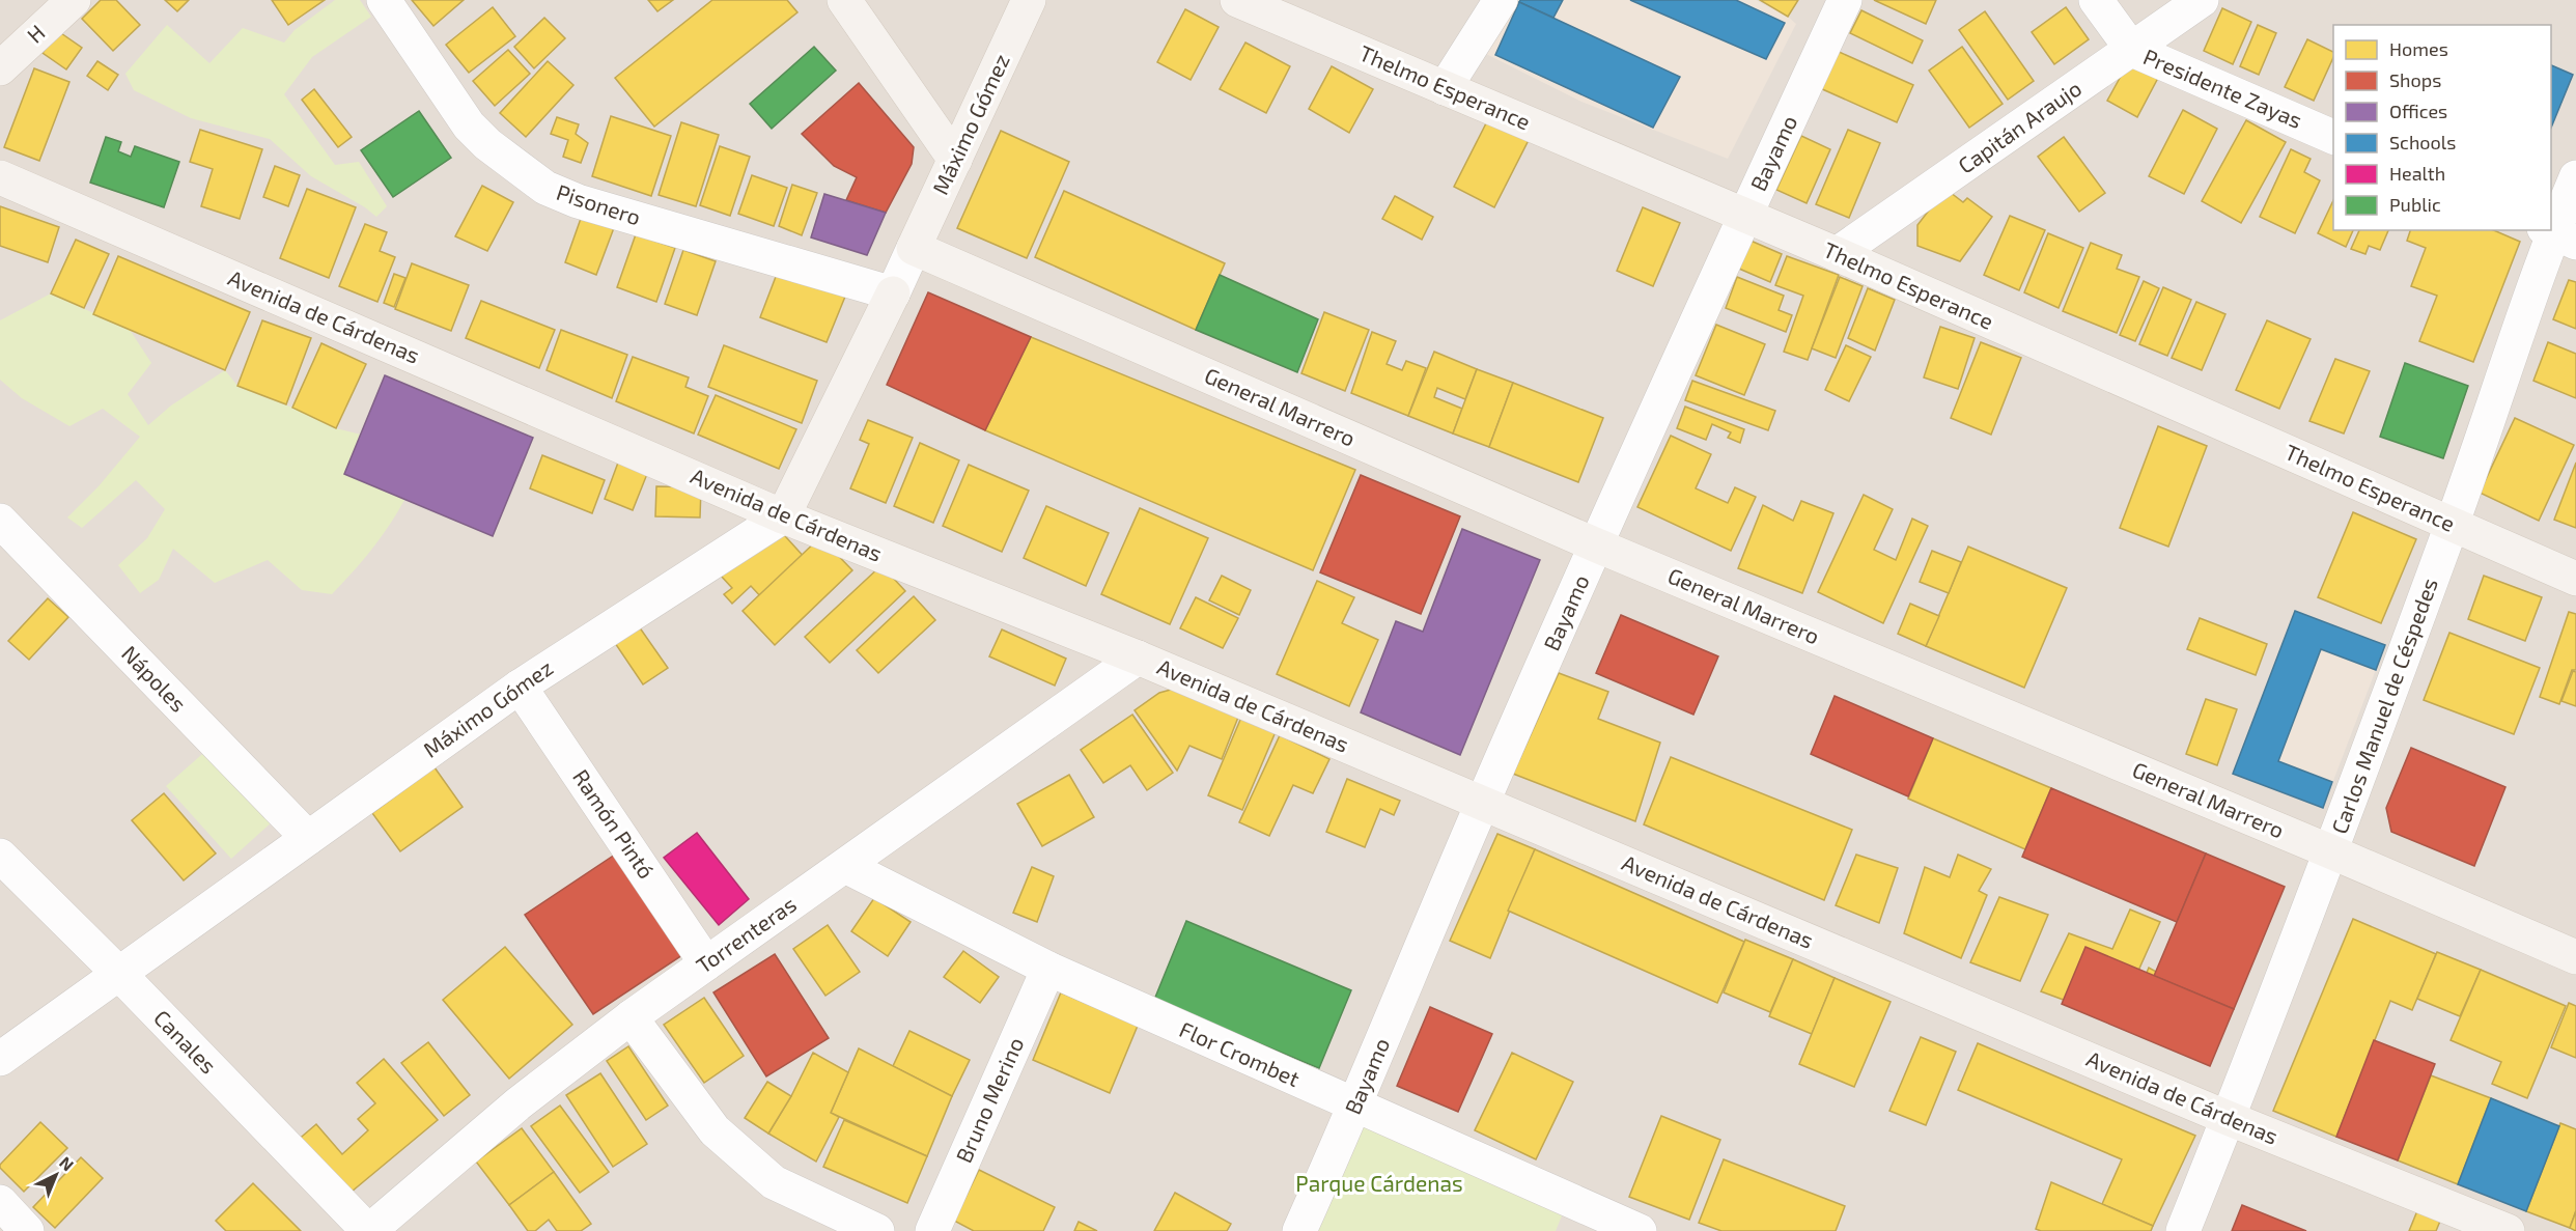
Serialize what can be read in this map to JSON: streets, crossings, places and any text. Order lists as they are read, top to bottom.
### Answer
{
  "streets": {
    "main road": [
      "H",
      "Thelmo Esperance",
      "Máximo Gómez",
      "Avenida de Cárdenas",
      "General Marrero"
    ],
    "street": [
      "Presidente Zayas",
      "Capitán Araujo",
      "Bayamo",
      "Pisonero",
      "Nápoles",
      "Carlos Manuel de Céspedes",
      "Ramón Pintó",
      "Torrenteras",
      "Canales",
      "Flor Crombet",
      "Bruno Merino"
    ]
  },
  "crossings": [
    ["Thelmo Esperance", "Capitán Araujo"],
    ["Thelmo Esperance", "Bayamo"],
    ["Thelmo Esperance", "Carlos Manuel de Céspedes"],
    ["Presidente Zayas", "Capitán Araujo"],
    ["Máximo Gómez", "Avenida de Cárdenas"],
    ["Máximo Gómez", "General Marrero"],
    ["Máximo Gómez", "Nápoles"],
    ["Máximo Gómez", "Ramón Pintó"],
    ["Máximo Gómez", "Canales"],
    ["Bayamo", "Avenida de Cárdenas"],
    ["Bayamo", "General Marrero"],
    ["Bayamo", "Flor Crombet"],
    ["Avenida de Cárdenas", "Carlos Manuel de Céspedes"],
    ["Avenida de Cárdenas", "Torrenteras"],
    ["General Marrero", "Carlos Manuel de Céspedes"],
    ["Ramón Pintó", "Torrenteras"],
    ["Torrenteras", "Canales"],
    ["Torrenteras", "Flor Crombet"],
    ["Flor Crombet", "Bruno Merino"]
  ],
  "parks": ["Parque Cárdenas"],
  "legend": [
    "Homes",
    "Shops",
    "Offices",
    "Schools",
    "Health",
    "Public"
  ],
  "north": "top right"
}
